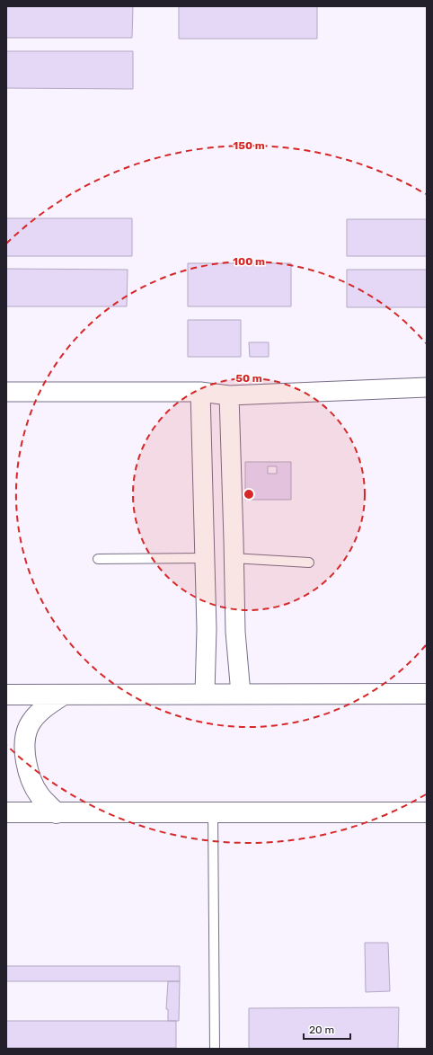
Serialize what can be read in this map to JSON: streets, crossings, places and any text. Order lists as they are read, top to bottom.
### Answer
{
  "scale_bar": "20 m",
  "rings": ["150 m", "100 m", "50 m"]
}
